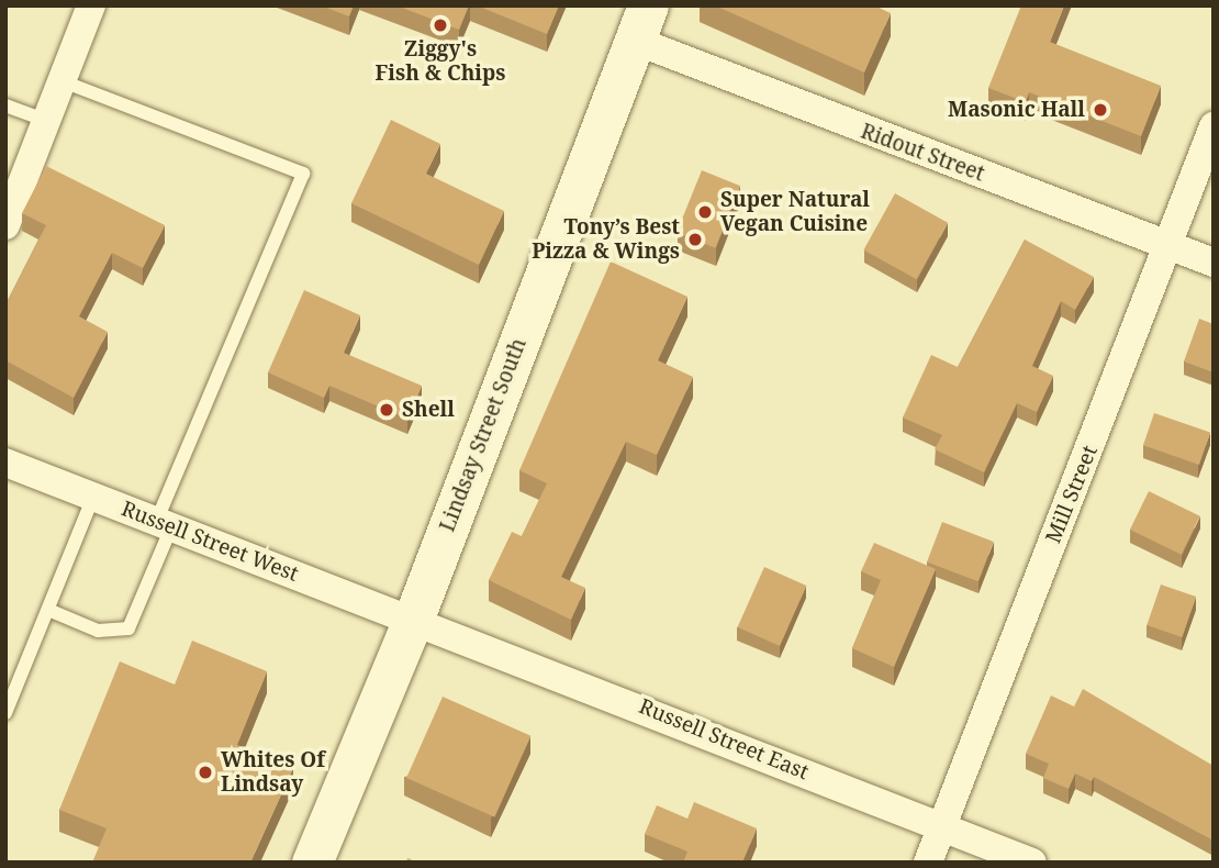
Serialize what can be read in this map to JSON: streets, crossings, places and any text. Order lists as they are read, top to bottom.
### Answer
{
  "streets": {
    "main road": ["Lindsay Street South"],
    "street": [
      "Ridout Street",
      "Mill Street",
      "Russell Street West",
      "Russell Street East"
    ]
  },
  "crossings": [
    ["Ridout Street", "Lindsay Street South"],
    ["Ridout Street", "Mill Street"],
    ["Lindsay Street South", "Russell Street West"],
    ["Lindsay Street South", "Russell Street East"],
    ["Mill Street", "Russell Street East"],
    ["Russell Street West", "Russell Street East"]
  ],
  "places": [
    "Ziggy's Fish & Chips",
    "Masonic Hall",
    "Super Natural Vegan Cuisine",
    "Tony’s Best Pizza & Wings",
    "Shell",
    "Whites Of Lindsay"
  ]
}
